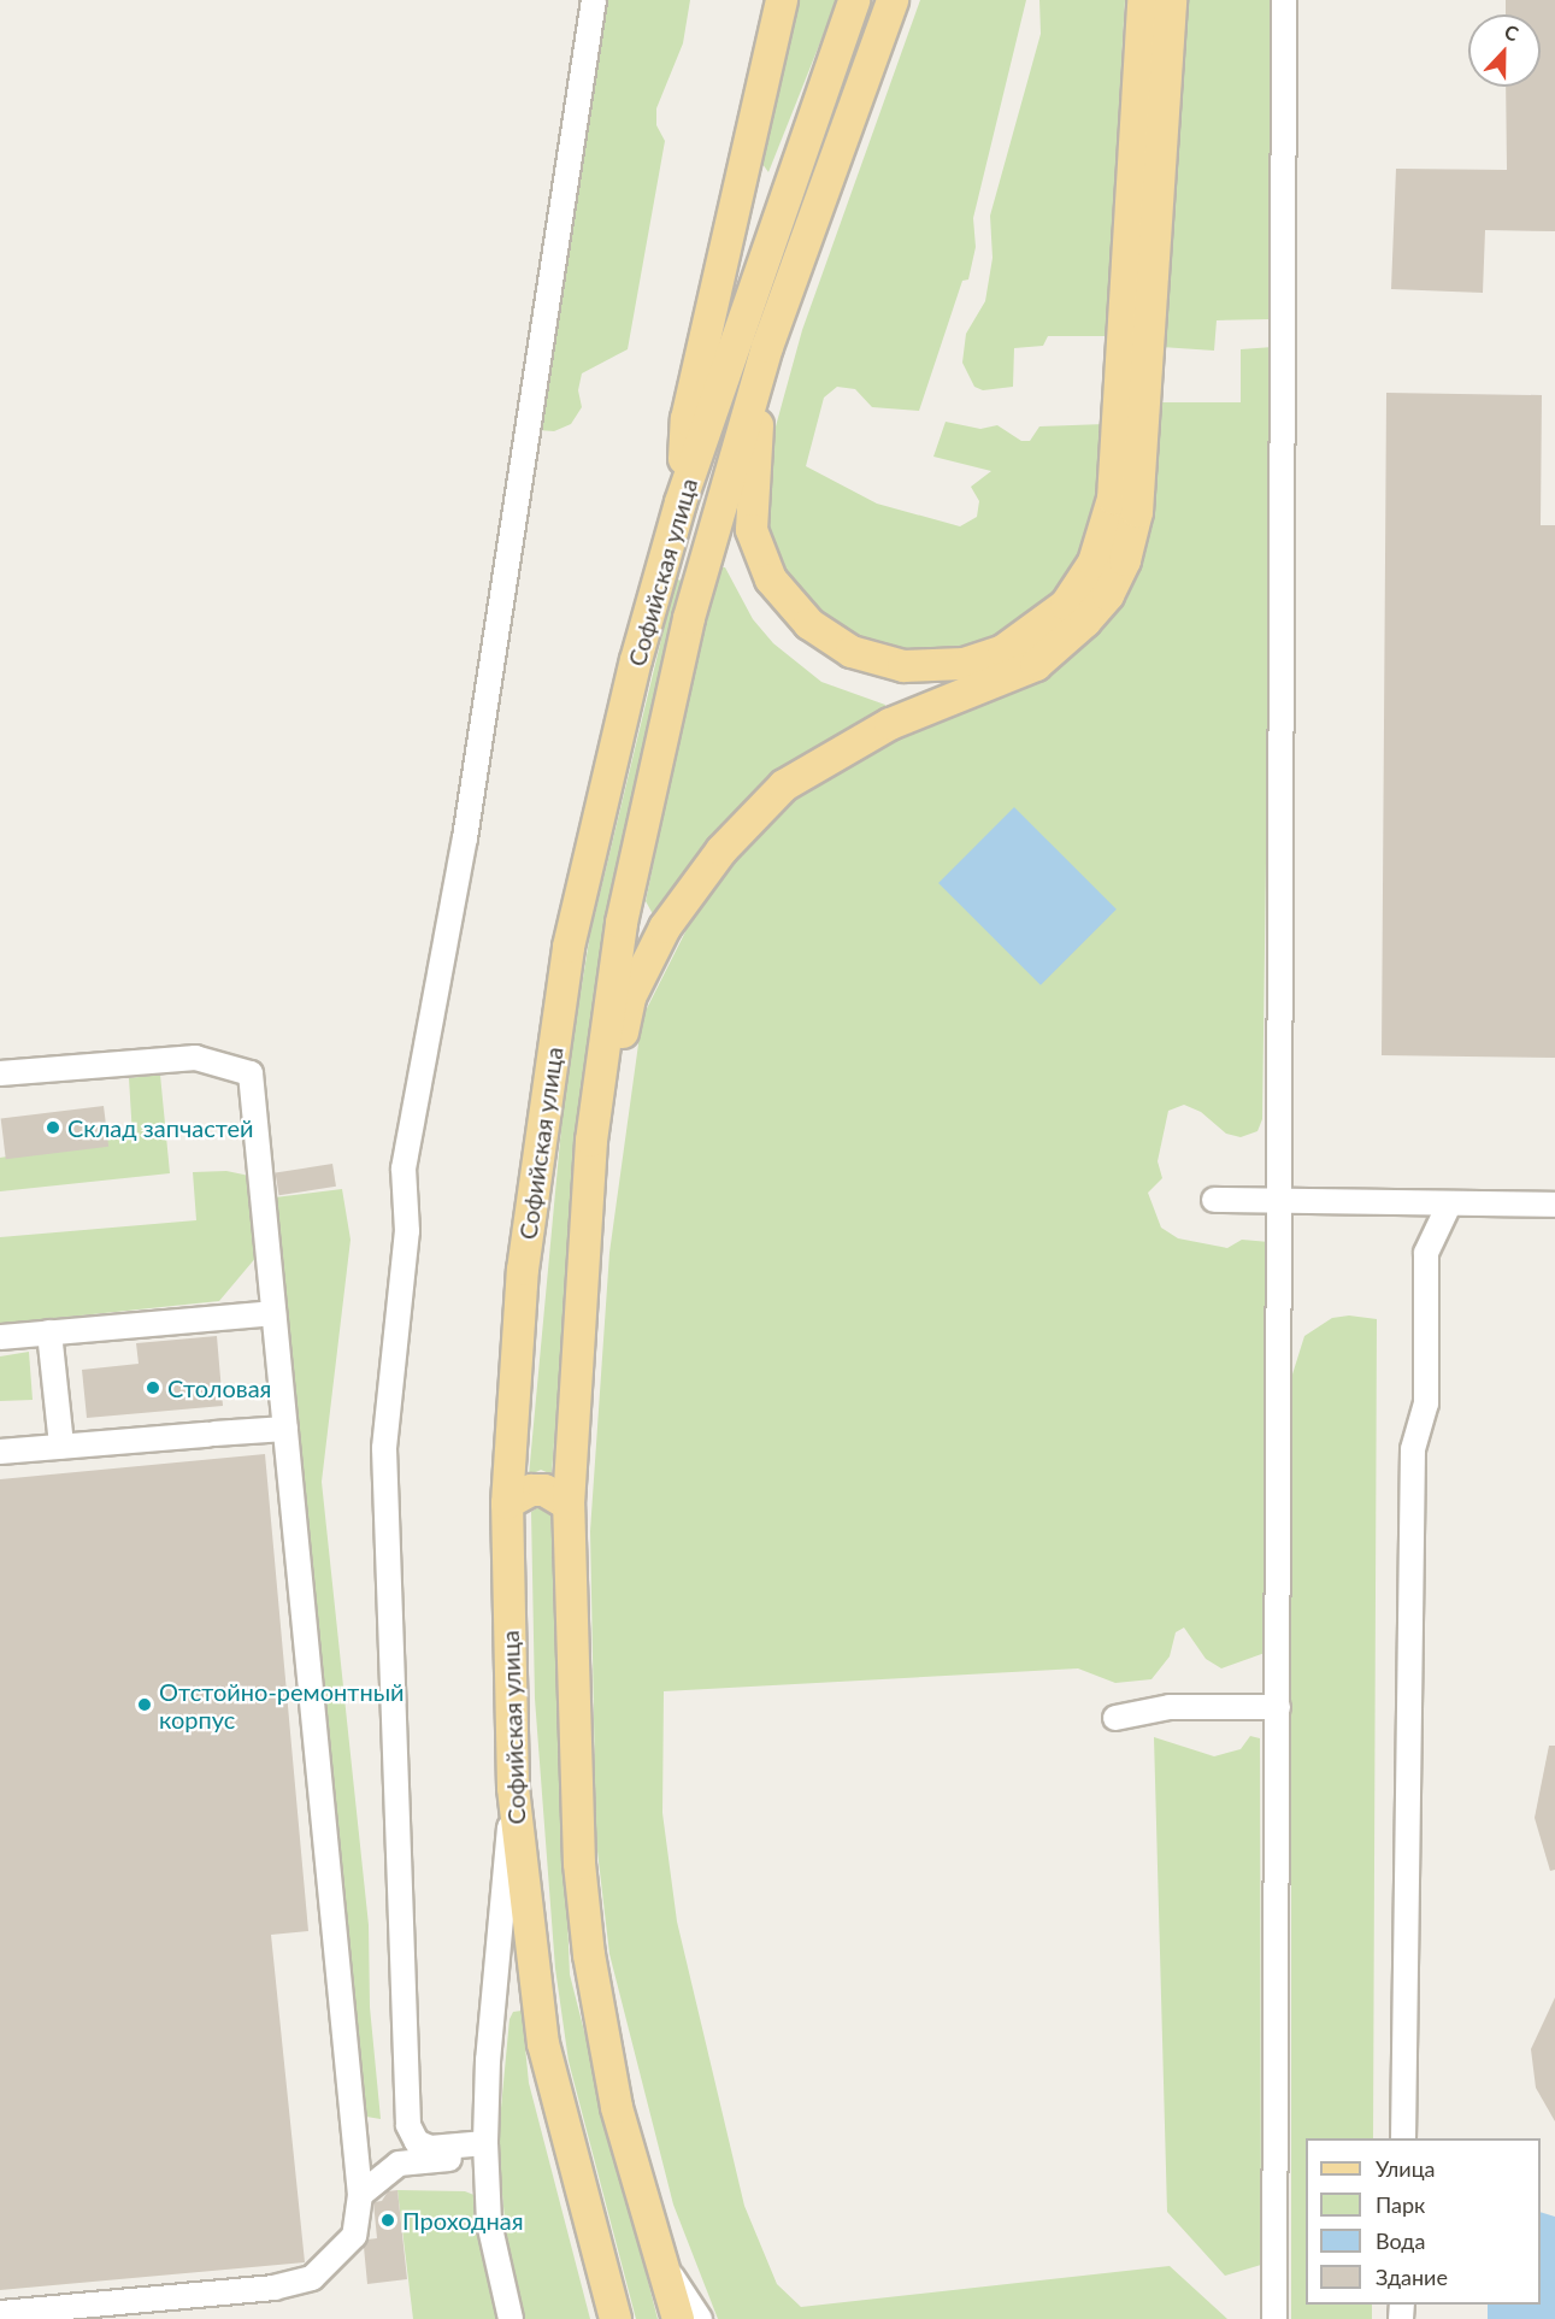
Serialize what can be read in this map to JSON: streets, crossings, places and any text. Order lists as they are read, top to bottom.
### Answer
{
  "streets": {
    "main road": ["Софийская улица"]
  },
  "places": [
    "Склад запчастей",
    "Столовая",
    "Отстойно-ремонтный корпус",
    "Проходная"
  ],
  "legend": [
    "Улица",
    "Парк",
    "Вода",
    "Здание"
  ],
  "north": "top"
}
